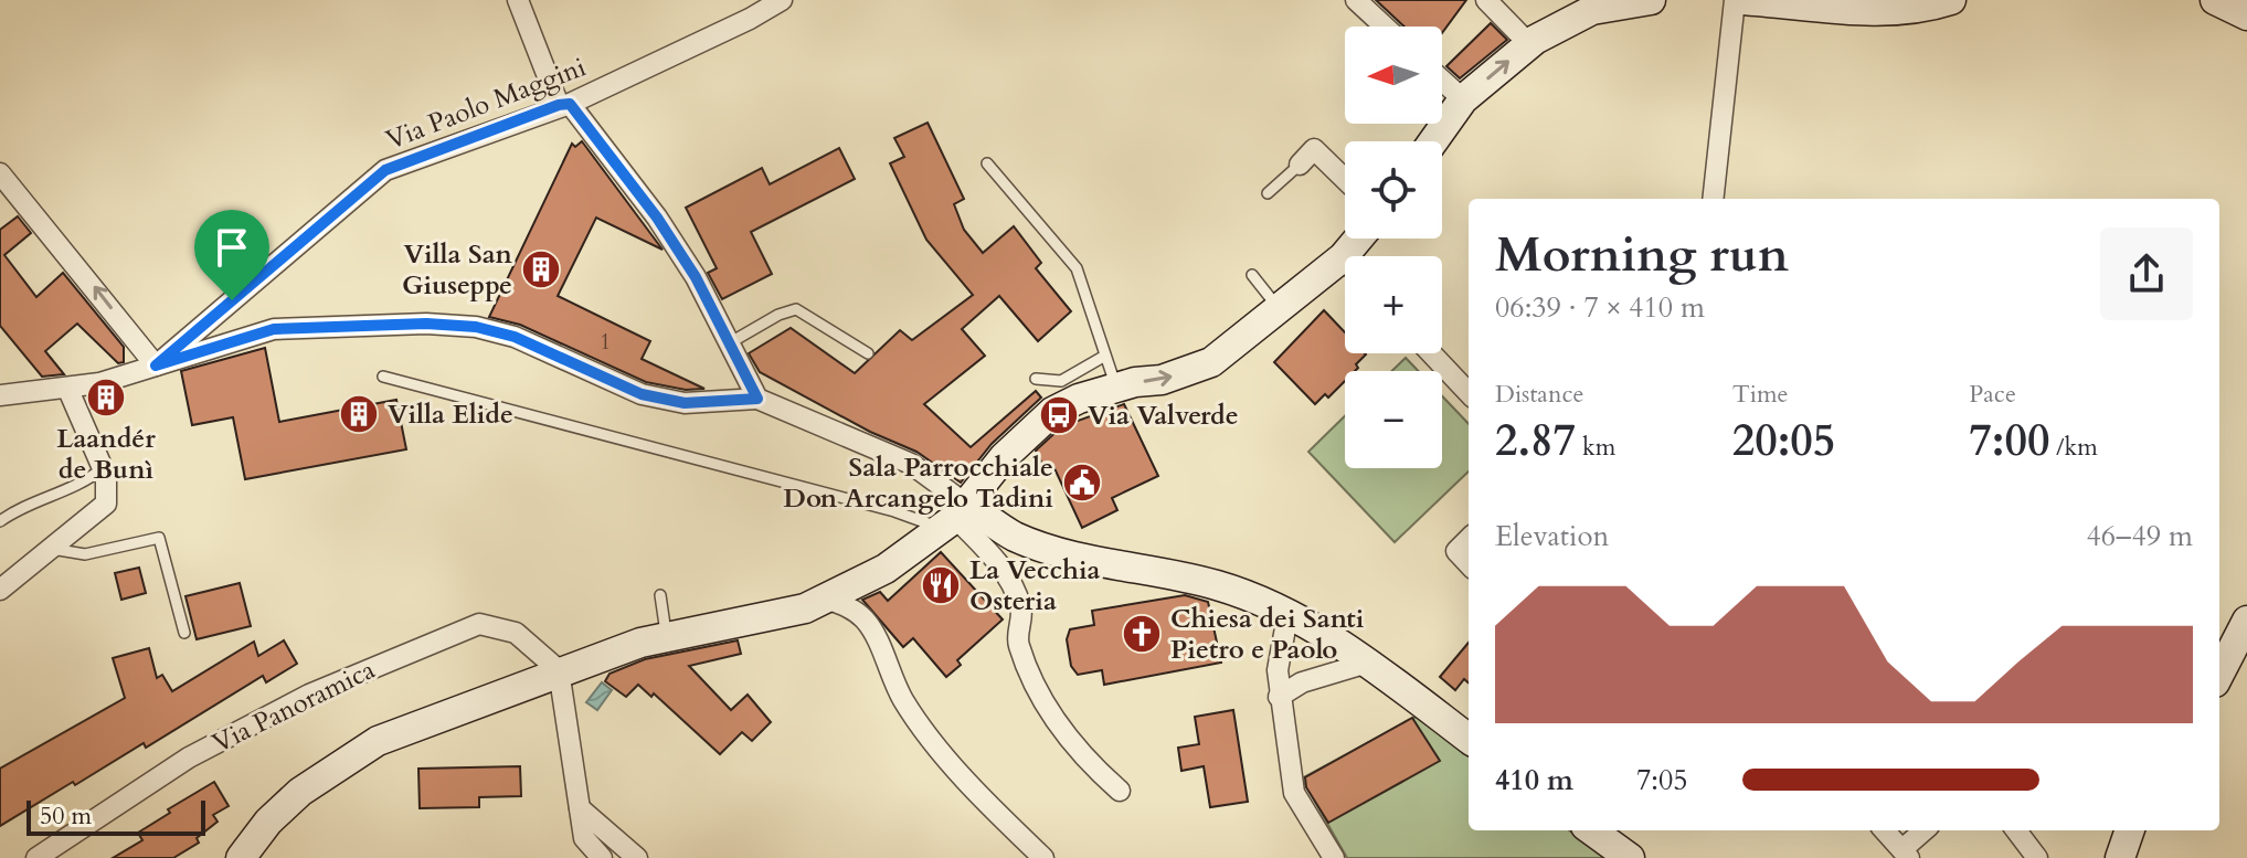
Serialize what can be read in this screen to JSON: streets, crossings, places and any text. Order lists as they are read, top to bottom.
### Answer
{
  "streets": {
    "street": ["Via Paolo Maggini", "Via Panoramica"]
  },
  "places": {
    "building": ["Villa San Giuseppe", "Laandér de Bunì", "Villa Elide"],
    "bus stop": ["Via Valverde"],
    "public building": ["Sala Parrocchiale Don Arcangelo Tadini"],
    "restaurant": ["La Vecchia Osteria"],
    "church": ["Chiesa dei Santi Pietro e Paolo"]
  },
  "house_numbers": ["1"],
  "scale_bar": "50 m",
  "north": "left",
  "page": {
    "map_buttons": ["+", "−"],
    "heading": ["Morning run", "06:39 · 7 × 410 m"],
    "stats": [
      ["Distance", "2.87 km"],
      ["Time", "20:05"],
      ["Pace", "7:00 /km"]
    ],
    "chart": ["Elevation", "46–49 m"],
    "list": [
      {
        "name": "410 m",
        "note": "7:05"
      }
    ],
    "scale": "50 m"
  }
}
